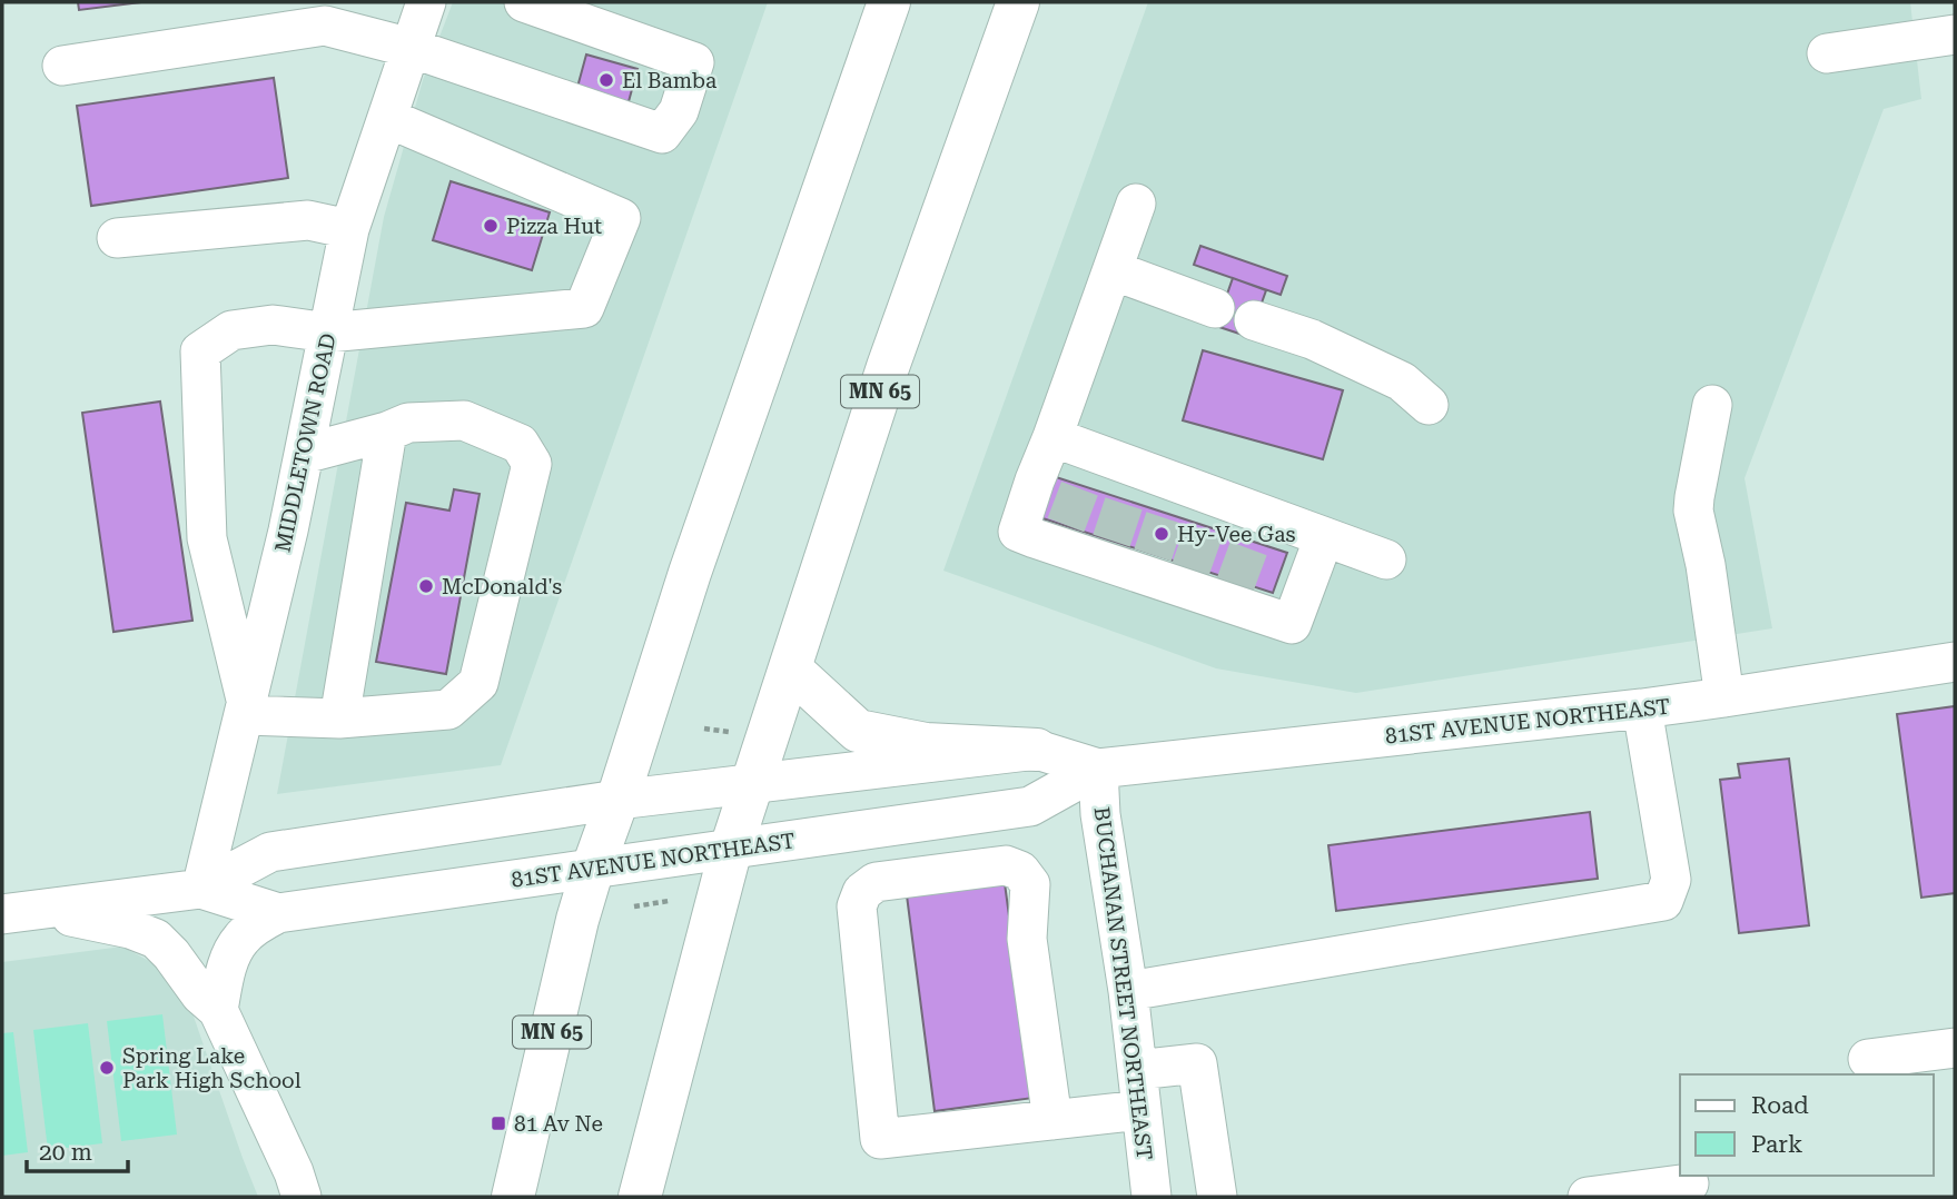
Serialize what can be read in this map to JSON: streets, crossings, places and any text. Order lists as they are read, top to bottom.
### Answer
{
  "streets": {
    "highway": ["MN 65"],
    "street": ["MIDDLETOWN ROAD", "81ST AVENUE NORTHEAST", "BUCHANAN STREET NORTHEAST"]
  },
  "crossings": [
    ["MN 65", "81ST AVENUE NORTHEAST"],
    ["MIDDLETOWN ROAD", "81ST AVENUE NORTHEAST"],
    ["81ST AVENUE NORTHEAST", "BUCHANAN STREET NORTHEAST"]
  ],
  "places": {
    "other": [
      "El Bamba",
      "Pizza Hut",
      "Hy-Vee Gas",
      "McDonald's",
      "Spring Lake Park High School"
    ],
    "transit": ["81 Av Ne"]
  },
  "legend": ["Road", "Park"],
  "scale_bar": "20 m"
}
